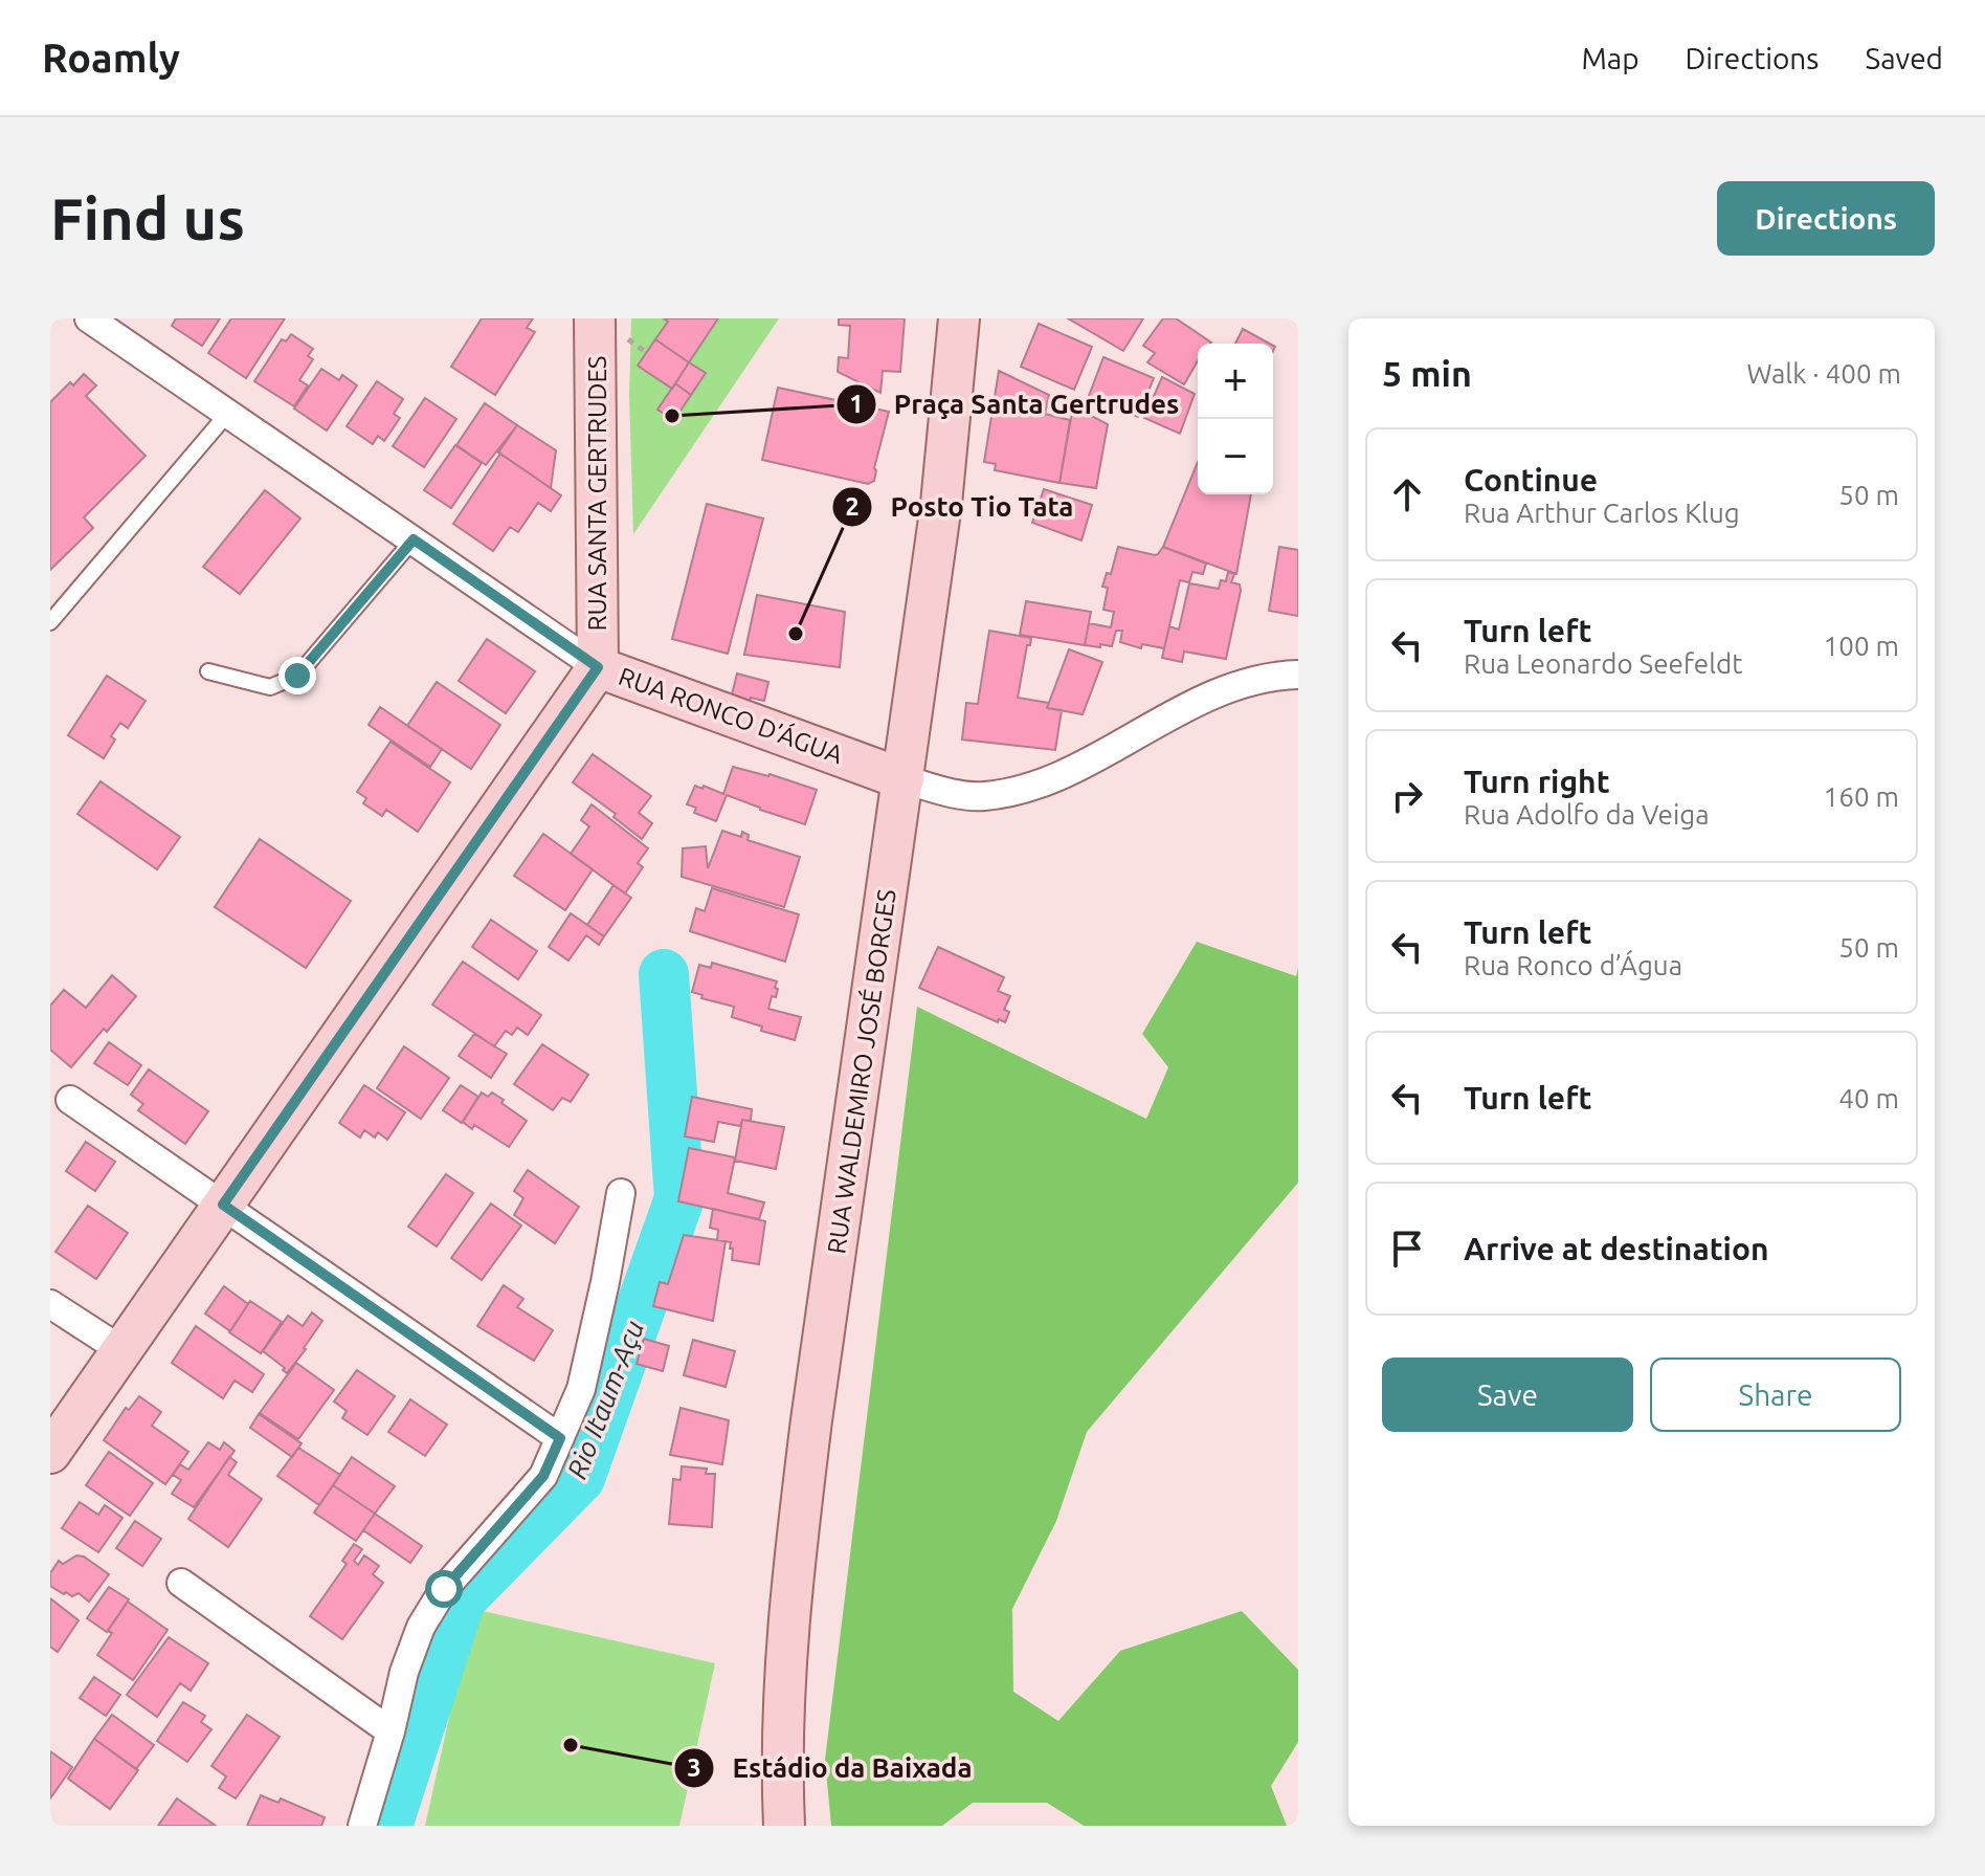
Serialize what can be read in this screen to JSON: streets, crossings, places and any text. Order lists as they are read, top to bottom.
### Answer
{
  "streets": {
    "street": ["RUA SANTA GERTRUDES", "RUA RONCO D’ÁGUA", "RUA WALDEMIRO JOSÉ BORGES"]
  },
  "crossings": [
    ["RUA SANTA GERTRUDES", "RUA RONCO D’ÁGUA"],
    ["RUA RONCO D’ÁGUA", "RUA WALDEMIRO JOSÉ BORGES"]
  ],
  "water": ["Rio Itaum-Açu"],
  "places": ["Praça Santa Gertrudes", "Posto Tio Tata", "Estádio da Baixada"],
  "page": {
    "header": "Roamly",
    "nav": ["Map", "Directions", "Saved"],
    "buttons": [
      "Directions",
      ["Save", "Share"]
    ],
    "title": "Find us",
    "heading": ["5 min", "Walk · 400 m"],
    "map_buttons": ["+", "−"],
    "list": [
      ["Continue", "Rua Arthur Carlos Klug", "50 m"],
      ["Turn left", "Rua Leonardo Seefeldt", "100 m"],
      ["Turn right", "Rua Adolfo da Veiga", "160 m"],
      ["Turn left", "Rua Ronco d’Água", "50 m"],
      ["Turn left", "40 m"],
      "Arrive at destination"
    ]
  }
}
